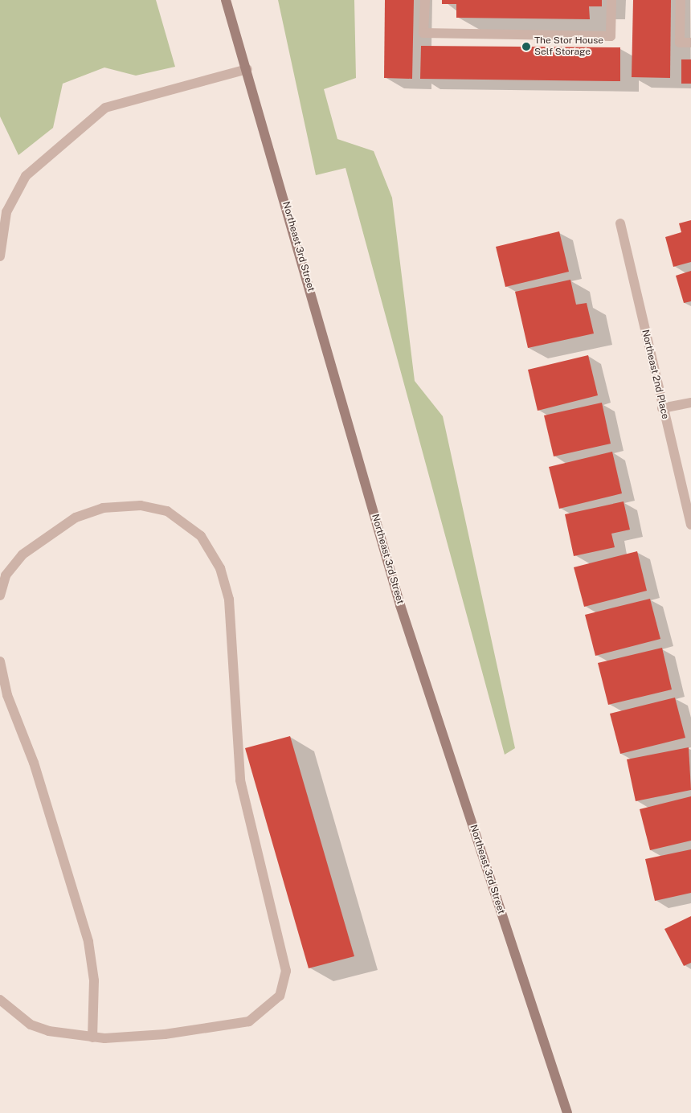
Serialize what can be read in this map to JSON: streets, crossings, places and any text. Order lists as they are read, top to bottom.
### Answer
{
  "streets": {
    "main road": ["Northeast 3rd Street"],
    "street": ["Northeast 2nd Place"]
  },
  "places": ["The Stor House Self Storage"]
}
